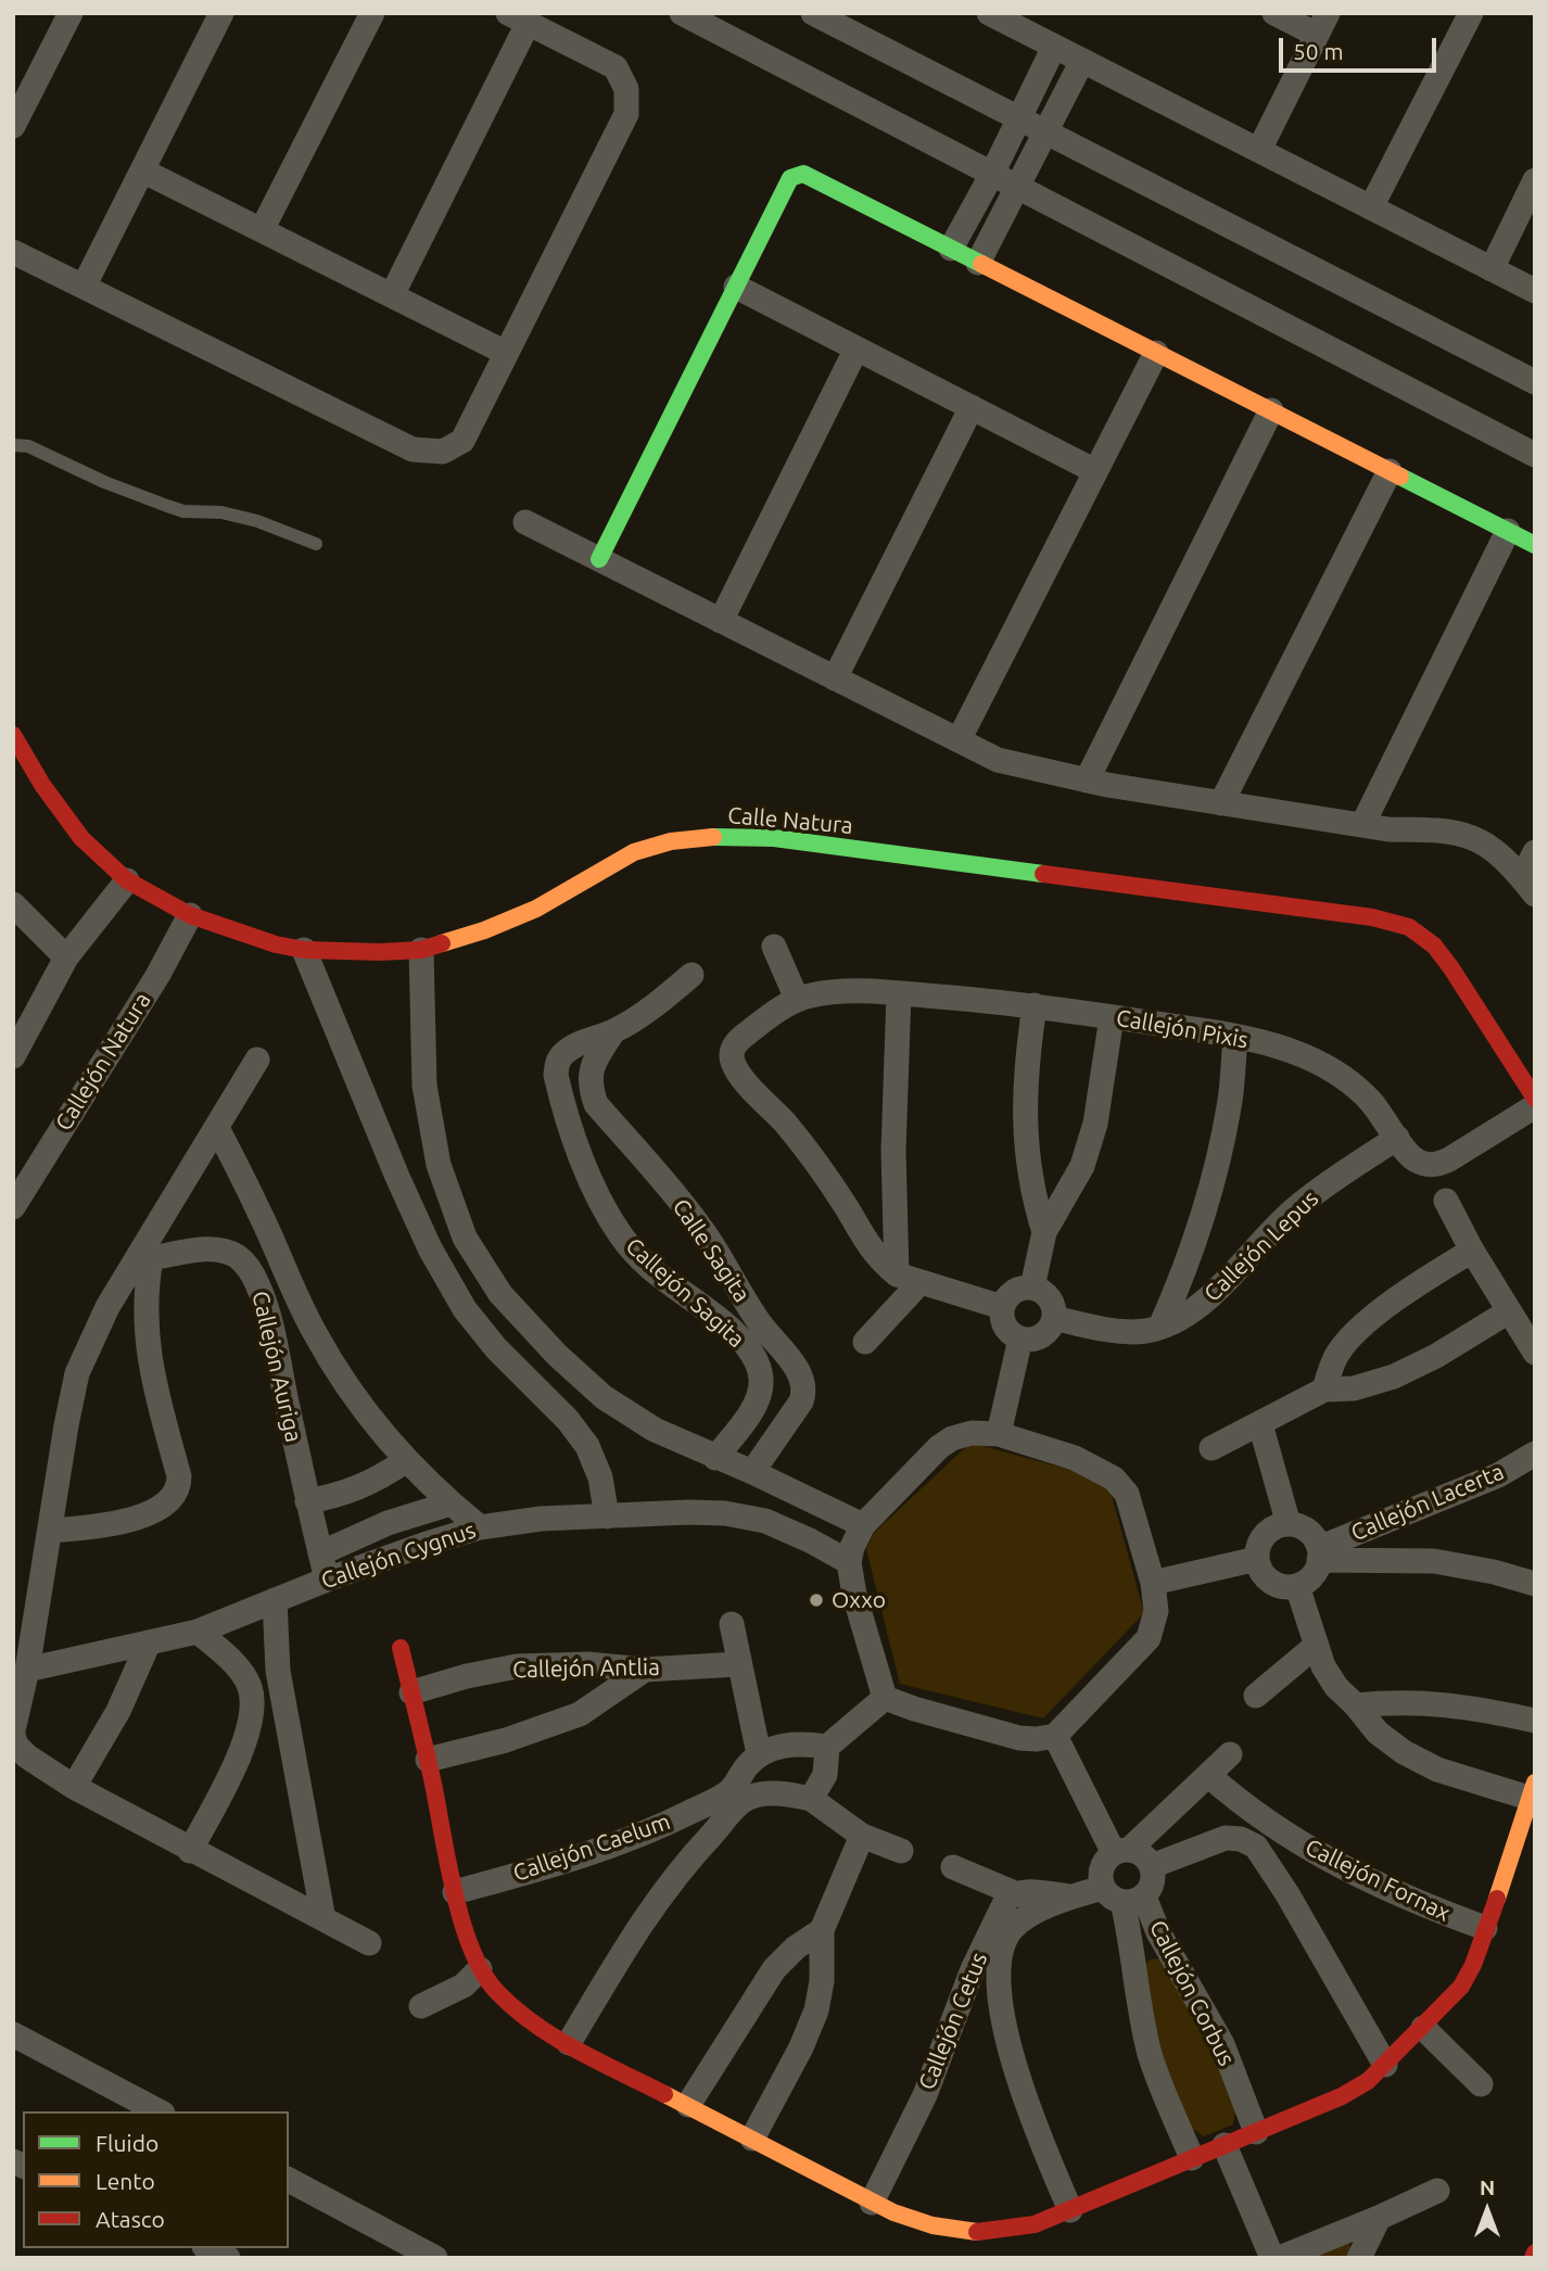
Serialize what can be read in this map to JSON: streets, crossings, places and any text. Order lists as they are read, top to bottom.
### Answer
{
  "streets": {
    "street": [
      "Calle Natura",
      "Callejón Pixis",
      "Callejón Natura",
      "Callejón Lepus",
      "Calle Sagita",
      "Callejón Sagita",
      "Callejón Auriga",
      "Callejón Lacerta",
      "Callejón Cygnus",
      "Callejón Antlia",
      "Callejón Caelum",
      "Callejón Fornax",
      "Callejón Corbus",
      "Callejón Cetus"
    ]
  },
  "crossings": [
    ["Calle Natura", "Callejón Natura"],
    ["Callejón Pixis", "Callejón Lepus"],
    ["Calle Sagita", "Callejón Sagita"],
    ["Callejón Auriga", "Callejón Cygnus"],
    ["Callejón Fornax", "Callejón Corbus"],
    ["Callejón Fornax", "Callejón Cetus"],
    ["Callejón Corbus", "Callejón Cetus"]
  ],
  "places": ["Oxxo"],
  "legend": ["Fluido", "Lento", "Atasco"],
  "scale_bar": "50 m",
  "north": "top"
}
